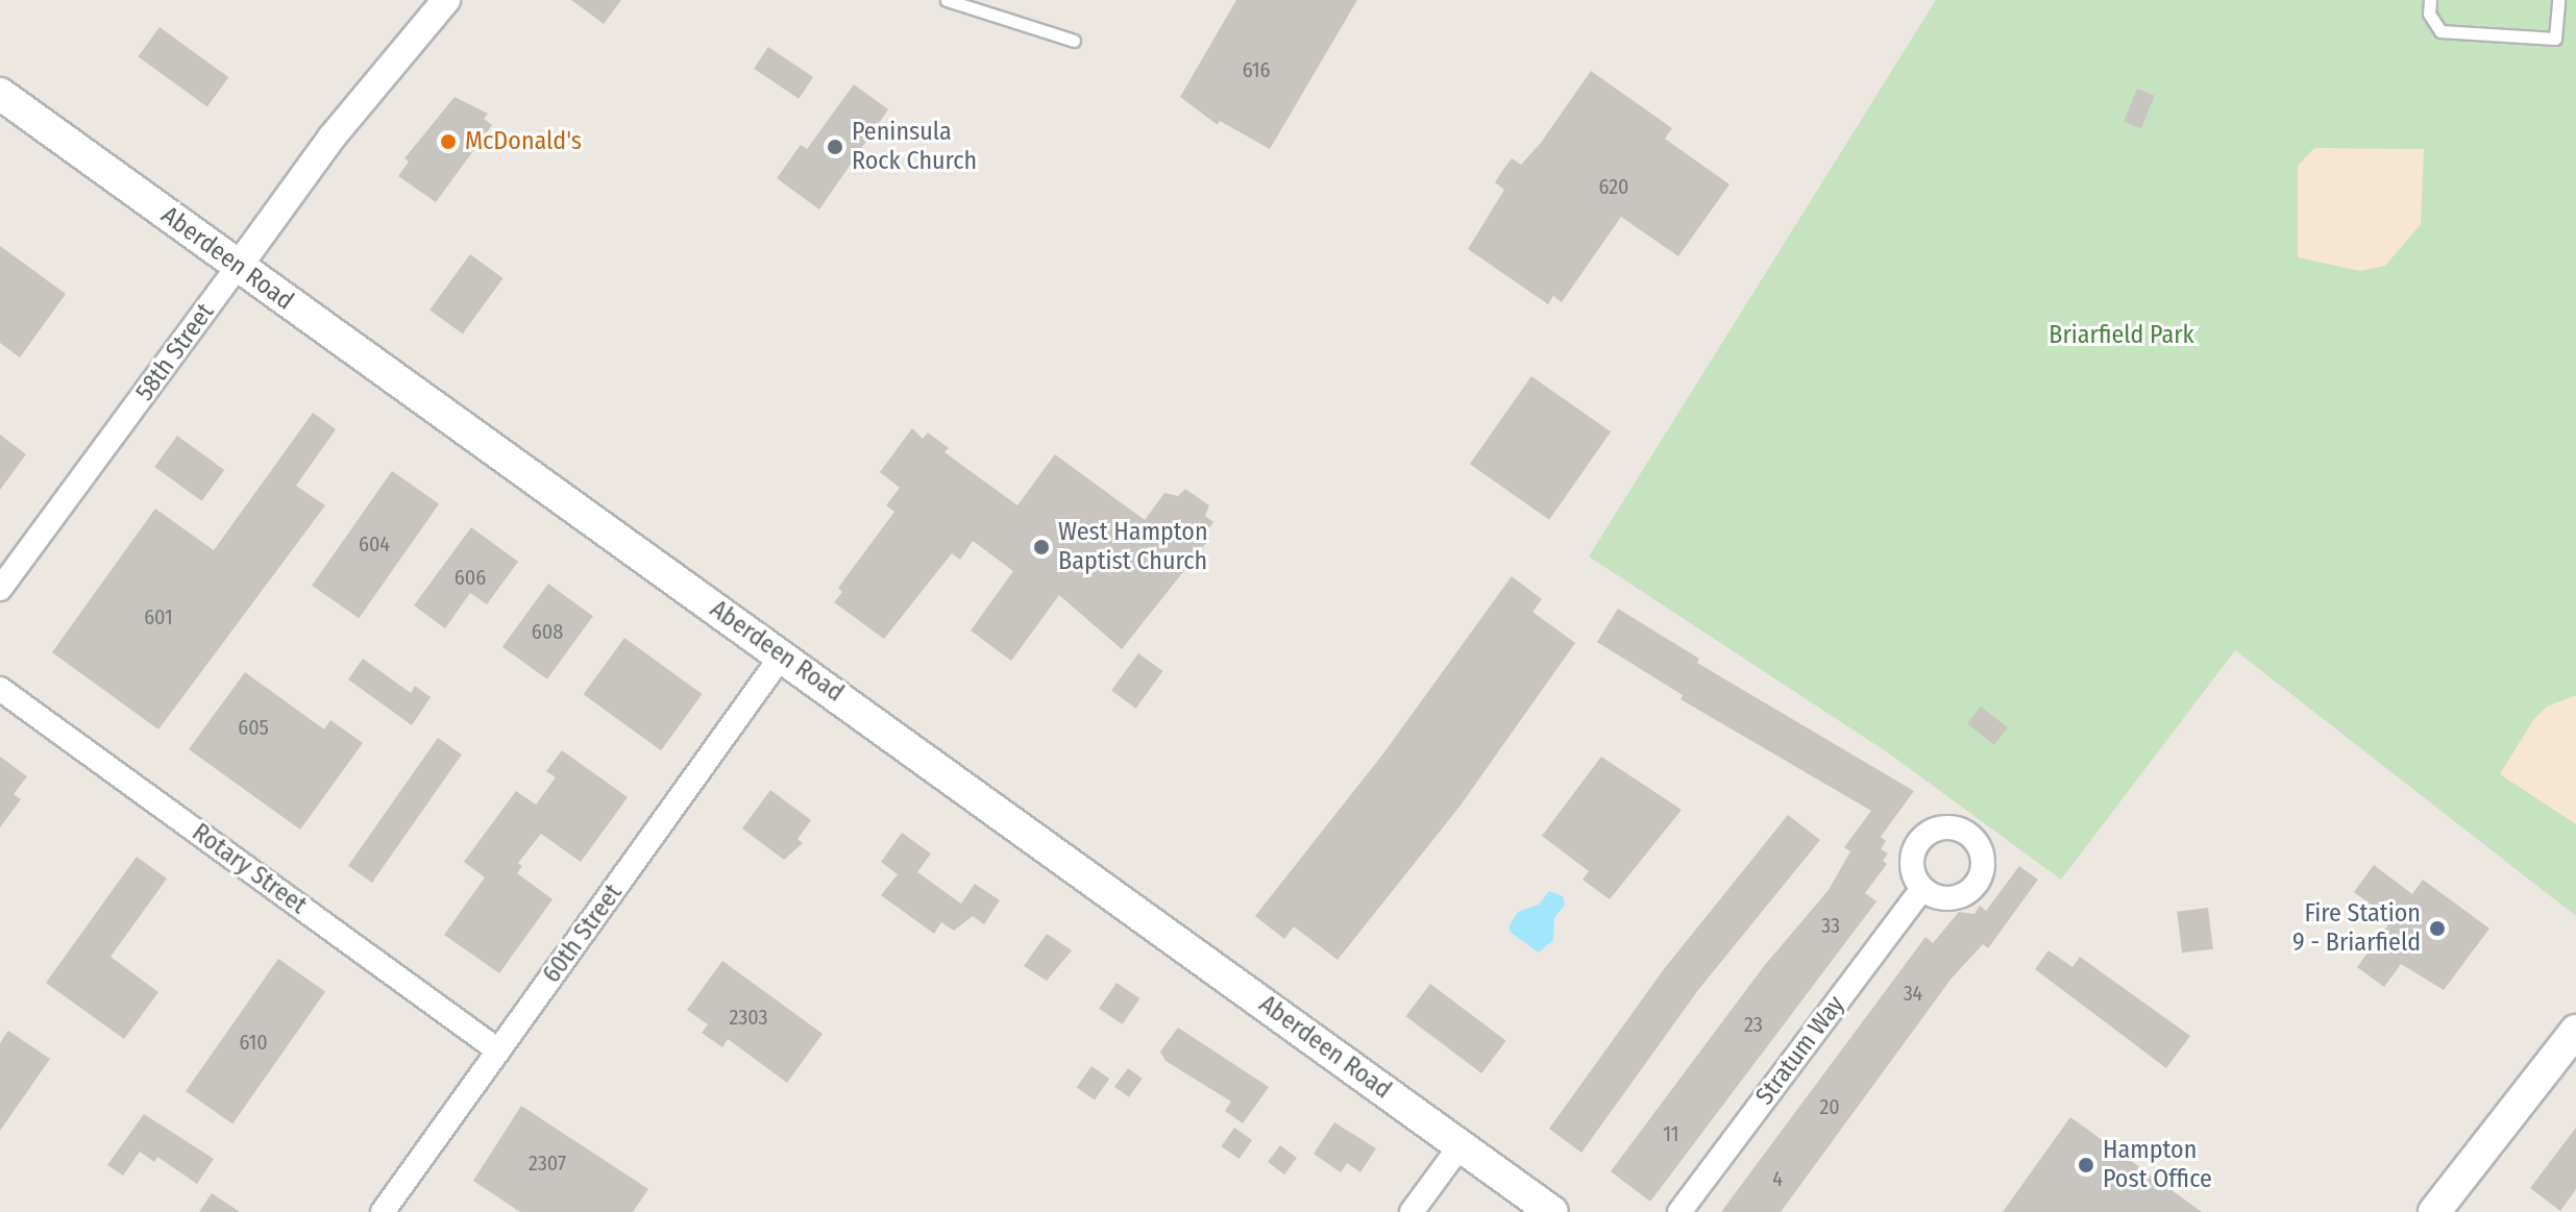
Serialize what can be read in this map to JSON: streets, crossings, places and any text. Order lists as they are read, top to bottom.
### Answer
{
  "streets": {
    "main road": ["Aberdeen Road"],
    "street": [
      "58th Street",
      "Rotary Street",
      "60th Street",
      "Stratum Way"
    ]
  },
  "crossings": [
    ["Aberdeen Road", "58th Street"],
    ["Aberdeen Road", "60th Street"],
    ["Rotary Street", "60th Street"]
  ],
  "parks": ["Briarfield Park"],
  "places": [
    "McDonald's",
    "Peninsula Rock Church",
    "West Hampton Baptist Church",
    "Fire Station 9 - Briarfield",
    "Hampton Post Office"
  ],
  "house_numbers": [
    "616",
    "620",
    "604",
    "606",
    "601",
    "608",
    "605",
    "33",
    "34",
    "2303",
    "23",
    "610",
    "20",
    "11",
    "2307",
    "4"
  ]
}
